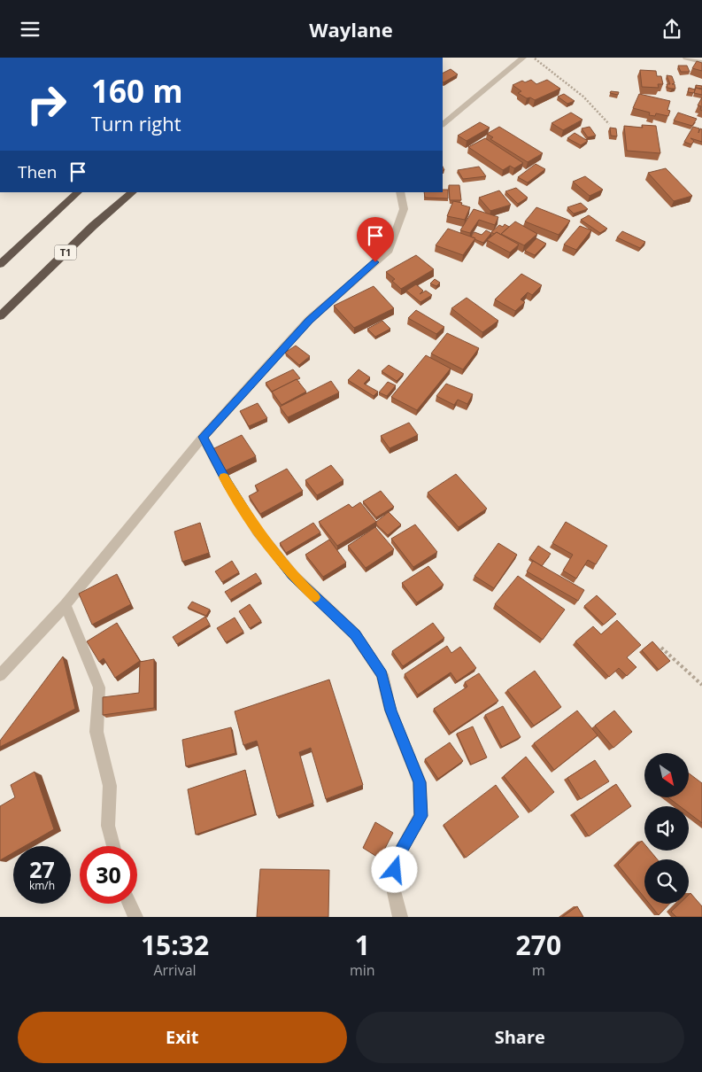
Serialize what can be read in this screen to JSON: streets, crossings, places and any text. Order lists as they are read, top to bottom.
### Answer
{
  "streets": {
    "highway": ["T1"]
  },
  "north": "bottom right",
  "page": {
    "header": "Waylane",
    "turn": ["160 m", "Turn right"],
    "then": "Then",
    "speed": "27 km/h",
    "limit": "30",
    "eta": [
      "15:32",
      "Arrival",
      "1",
      "min",
      "270",
      "m"
    ],
    "buttons": ["Exit", "Share"]
  }
}
